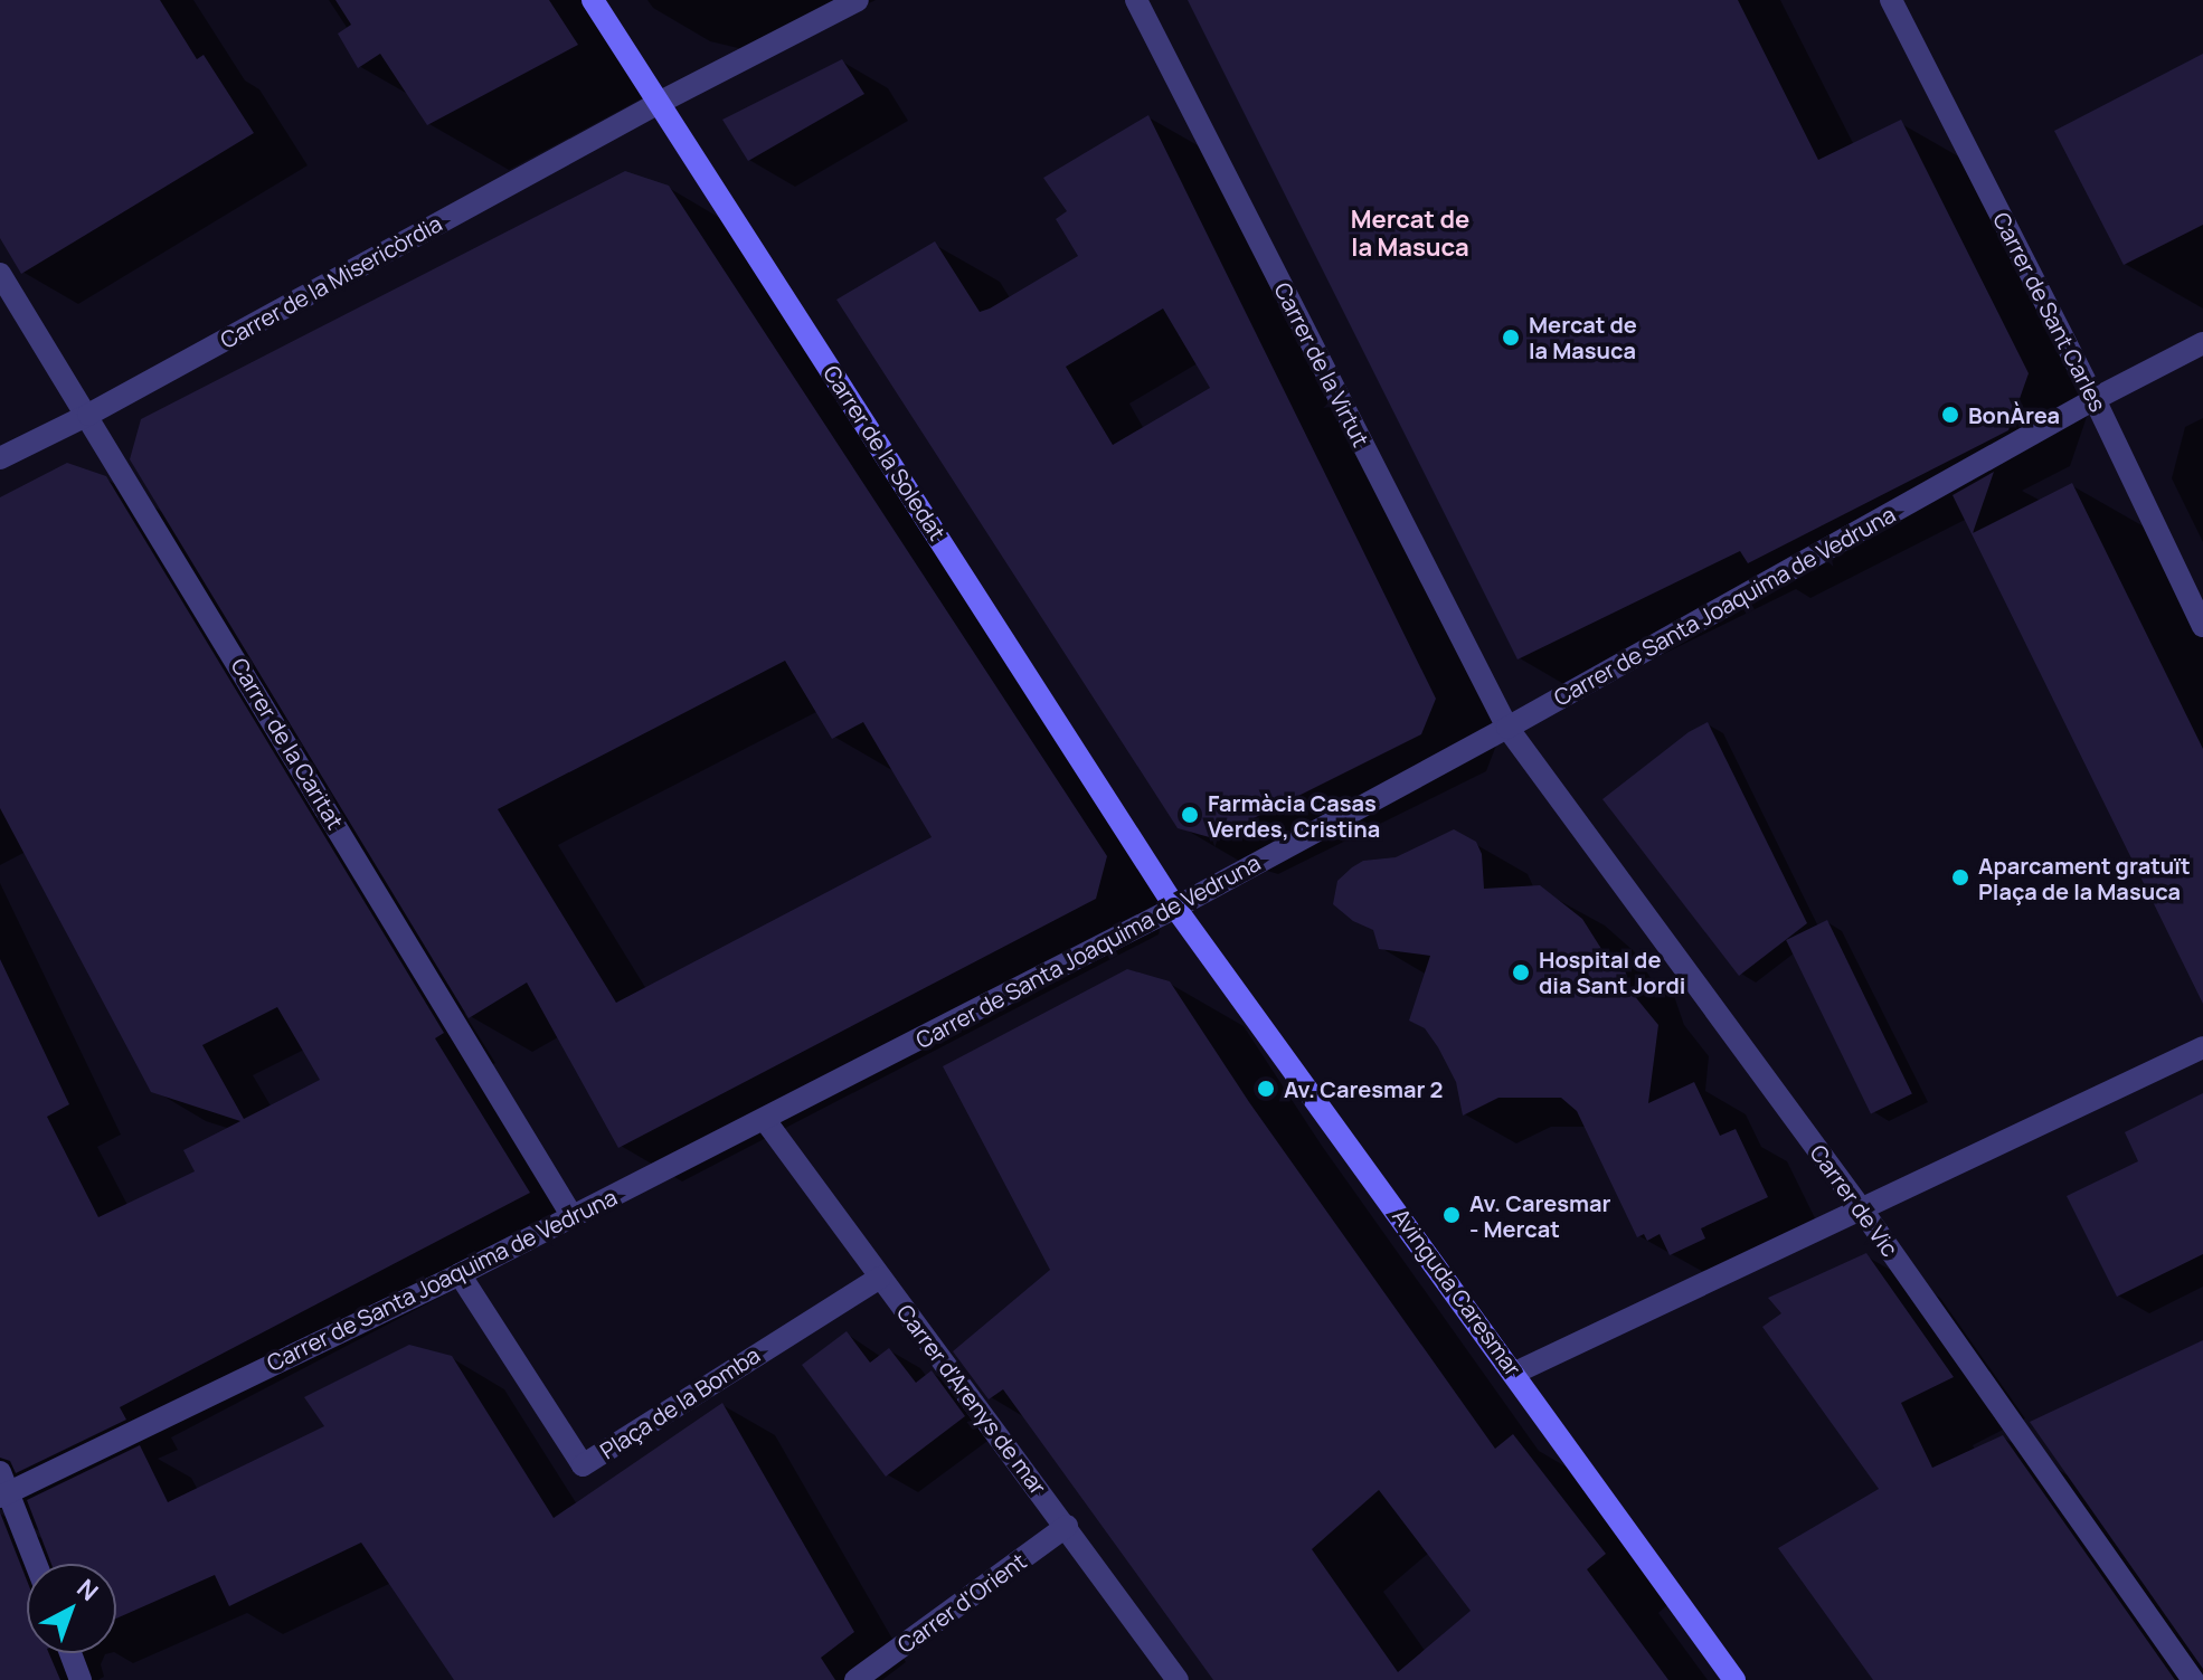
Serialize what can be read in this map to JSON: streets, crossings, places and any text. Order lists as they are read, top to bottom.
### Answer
{
  "streets": {
    "street": [
      "Carrer de la Misericòrdia",
      "Carrer de Sant Carles",
      "Carrer de la Virtut",
      "Carrer de la Soledat",
      "Carrer de Santa Joaquima de Vedruna",
      "Carrer de la Caritat",
      "Carrer de Vic",
      "Avinguda Caresmar",
      "Carrer d'Arenys de mar",
      "Plaça de la Bomba",
      "Carrer d'Orient"
    ]
  },
  "crossings": [
    ["Carrer de la Misericòrdia", "Carrer de la Soledat"],
    ["Carrer de la Misericòrdia", "Carrer de la Caritat"],
    ["Carrer de Sant Carles", "Carrer de Santa Joaquima de Vedruna"],
    ["Carrer de la Virtut", "Carrer de Santa Joaquima de Vedruna"],
    ["Carrer de la Virtut", "Carrer de Vic"],
    ["Carrer de la Soledat", "Carrer de Santa Joaquima de Vedruna"],
    ["Carrer de la Soledat", "Avinguda Caresmar"],
    ["Carrer de Santa Joaquima de Vedruna", "Carrer de la Caritat"],
    ["Carrer de Santa Joaquima de Vedruna", "Carrer de Vic"],
    ["Carrer de Santa Joaquima de Vedruna", "Avinguda Caresmar"],
    ["Carrer de Santa Joaquima de Vedruna", "Carrer d'Arenys de mar"],
    ["Carrer de Santa Joaquima de Vedruna", "Plaça de la Bomba"],
    ["Carrer d'Arenys de mar", "Plaça de la Bomba"],
    ["Carrer d'Arenys de mar", "Carrer d'Orient"]
  ],
  "districts": ["Mercat de la Masuca"],
  "places": [
    "Mercat de la Masuca",
    "BonÀrea",
    "Farmàcia Casas Verdes, Cristina",
    "Aparcament gratuït Plaça de la Masuca",
    "Hospital de dia Sant Jordi",
    "Av. Caresmar 2",
    "Av. Caresmar - Mercat"
  ],
  "north": "top right"
}
